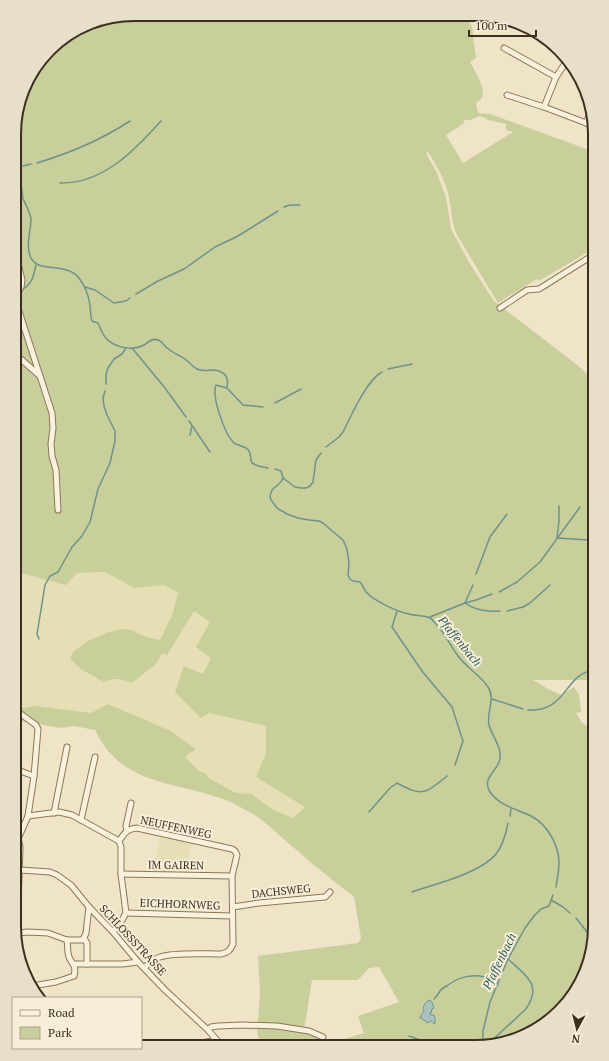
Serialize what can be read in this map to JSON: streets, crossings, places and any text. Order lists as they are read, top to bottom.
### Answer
{
  "streets": {
    "street": [
      "NEUFFENWEG",
      "IM GAIREN",
      "DACHSWEG",
      "EICHHORNWEG",
      "SCHLOSSSTRASSE"
    ]
  },
  "crossings": [
    ["NEUFFENWEG", "IM GAIREN"]
  ],
  "water": ["Pfaffenbach"],
  "legend": ["Road", "Park"],
  "scale_bar": "100 m",
  "north": "bottom"
}
